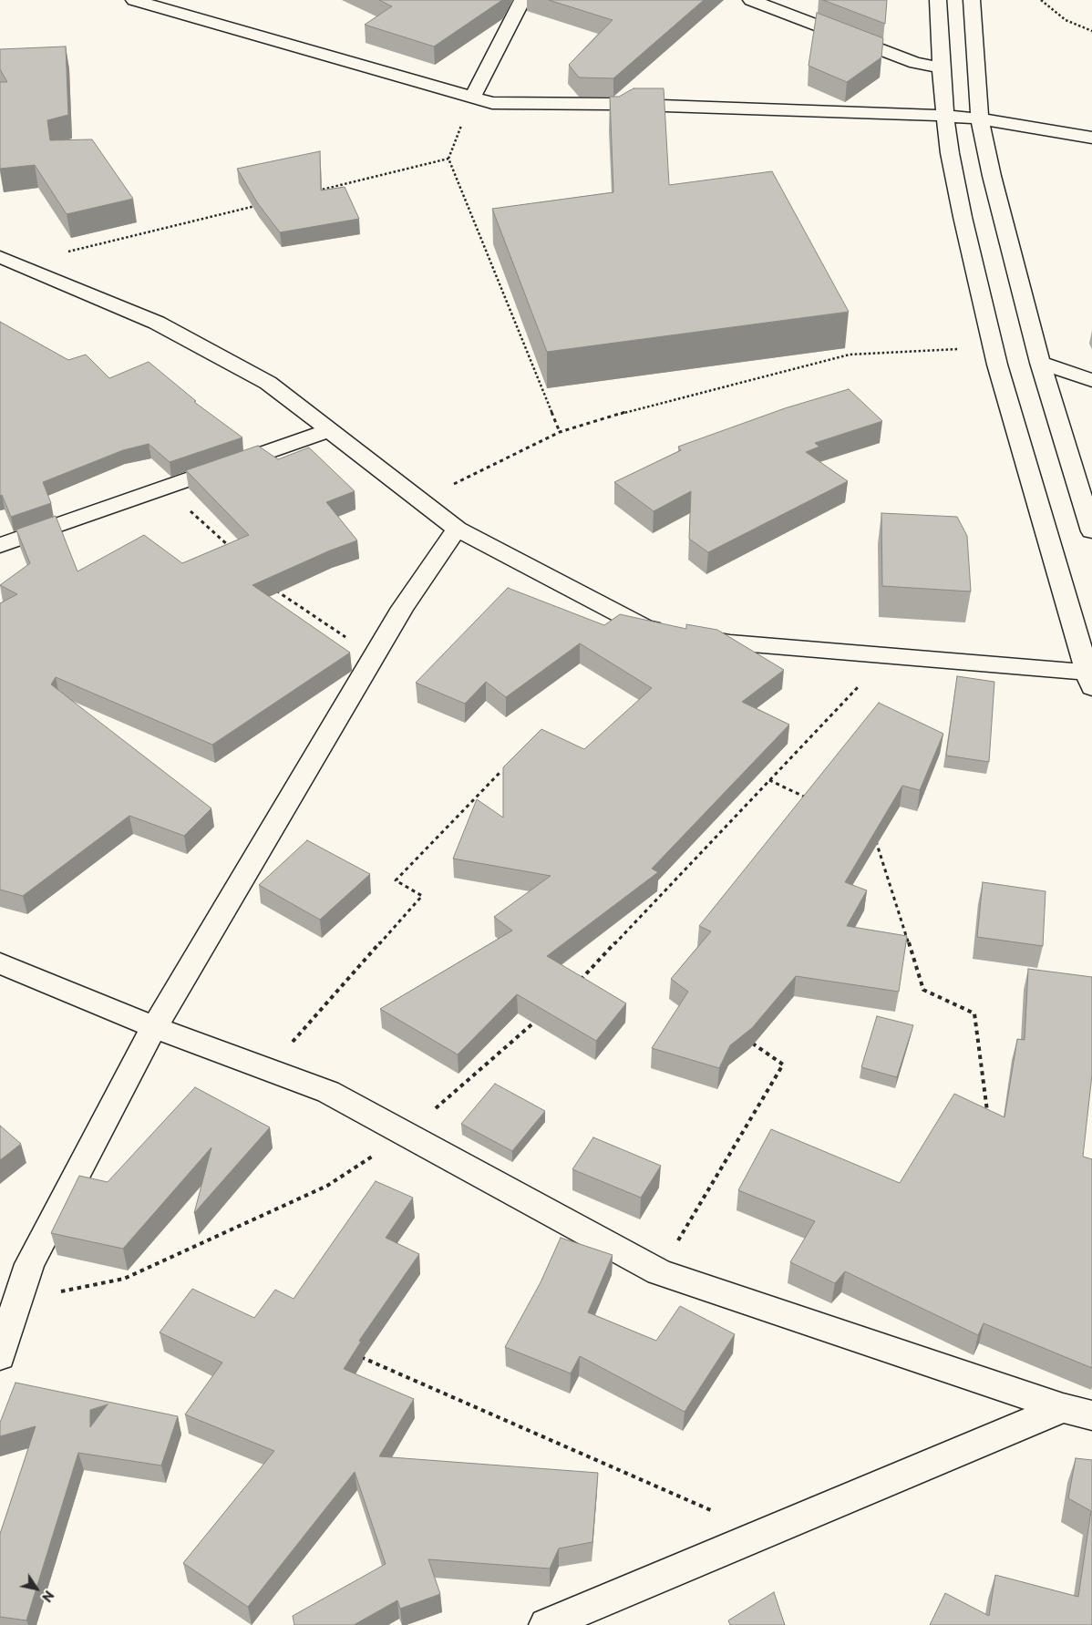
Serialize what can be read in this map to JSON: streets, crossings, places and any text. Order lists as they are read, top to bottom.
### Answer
{
  "north": "bottom right"
}
